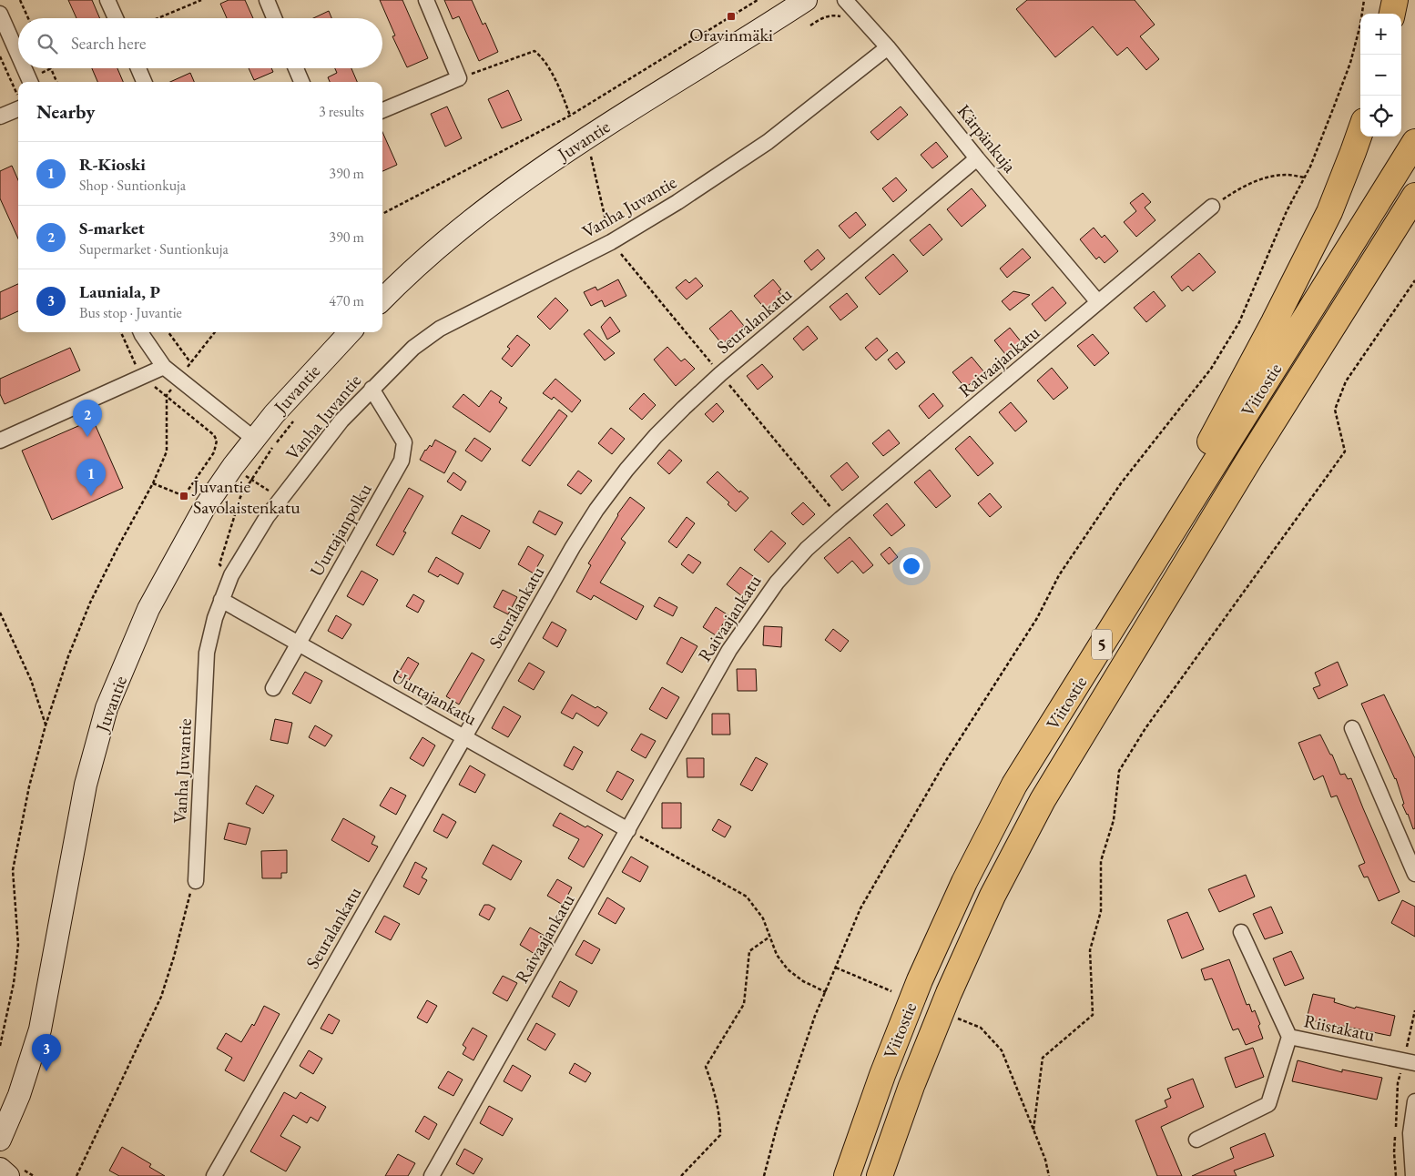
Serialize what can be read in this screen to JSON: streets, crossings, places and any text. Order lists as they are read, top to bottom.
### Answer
{
  "streets": {
    "highway": ["Viitostie", "5"],
    "main road": ["Juvantie"],
    "street": [
      "Kärpänkuja",
      "Vanha Juvantie",
      "Seuralankatu",
      "Raivaajankatu",
      "Uurtajanpolku",
      "Uurtajankatu",
      "Riistakatu"
    ]
  },
  "crossings": [
    ["Kärpänkuja", "Vanha Juvantie"],
    ["Kärpänkuja", "Seuralankatu"],
    ["Kärpänkuja", "Raivaajankatu"],
    ["Vanha Juvantie", "Uurtajanpolku"],
    ["Vanha Juvantie", "Uurtajankatu"],
    ["Seuralankatu", "Uurtajankatu"],
    ["Raivaajankatu", "Uurtajankatu"],
    ["Uurtajanpolku", "Uurtajankatu"]
  ],
  "places": {
    "transit": ["Oravinmäki", "Juvantie Savolaistenkatu"]
  },
  "page": {
    "map_buttons": ["+", "−"],
    "search": "Search here",
    "heading": ["Nearby", "3 results"],
    "list": [
      {
        "mark": "1",
        "name": "R-Kioski",
        "note": "Shop · Suntionkuja",
        "value": "390 m"
      },
      {
        "mark": "2",
        "name": "S-market",
        "note": "Supermarket · Suntionkuja",
        "value": "390 m"
      },
      {
        "mark": "3",
        "name": "Launiala, P",
        "note": "Bus stop · Juvantie",
        "value": "470 m"
      }
    ],
    "pins": ["2", "1", "3"]
  }
}
